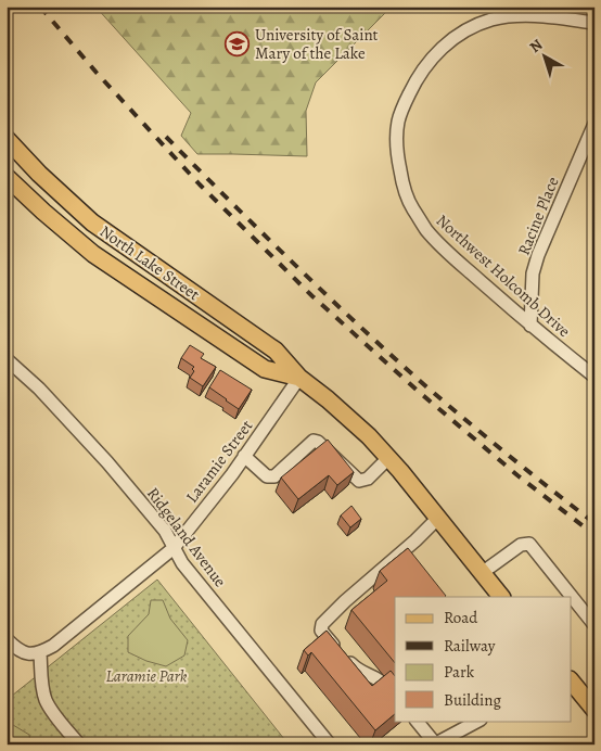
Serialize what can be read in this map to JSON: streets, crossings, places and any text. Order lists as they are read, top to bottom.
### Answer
{
  "streets": {
    "main road": ["North Lake Street"],
    "street": [
      "Racine Place",
      "Northwest Holcomb Drive",
      "Laramie Street",
      "Ridgeland Avenue"
    ]
  },
  "crossings": [
    ["Racine Place", "Northwest Holcomb Drive"],
    ["North Lake Street", "Laramie Street"],
    ["Laramie Street", "Ridgeland Avenue"]
  ],
  "parks": ["Laramie Park"],
  "places": {
    "school or university": ["University of Saint Mary of the Lake"]
  },
  "legend": [
    "Road",
    "Railway",
    "Park",
    "Building"
  ],
  "north": "top left"
}
